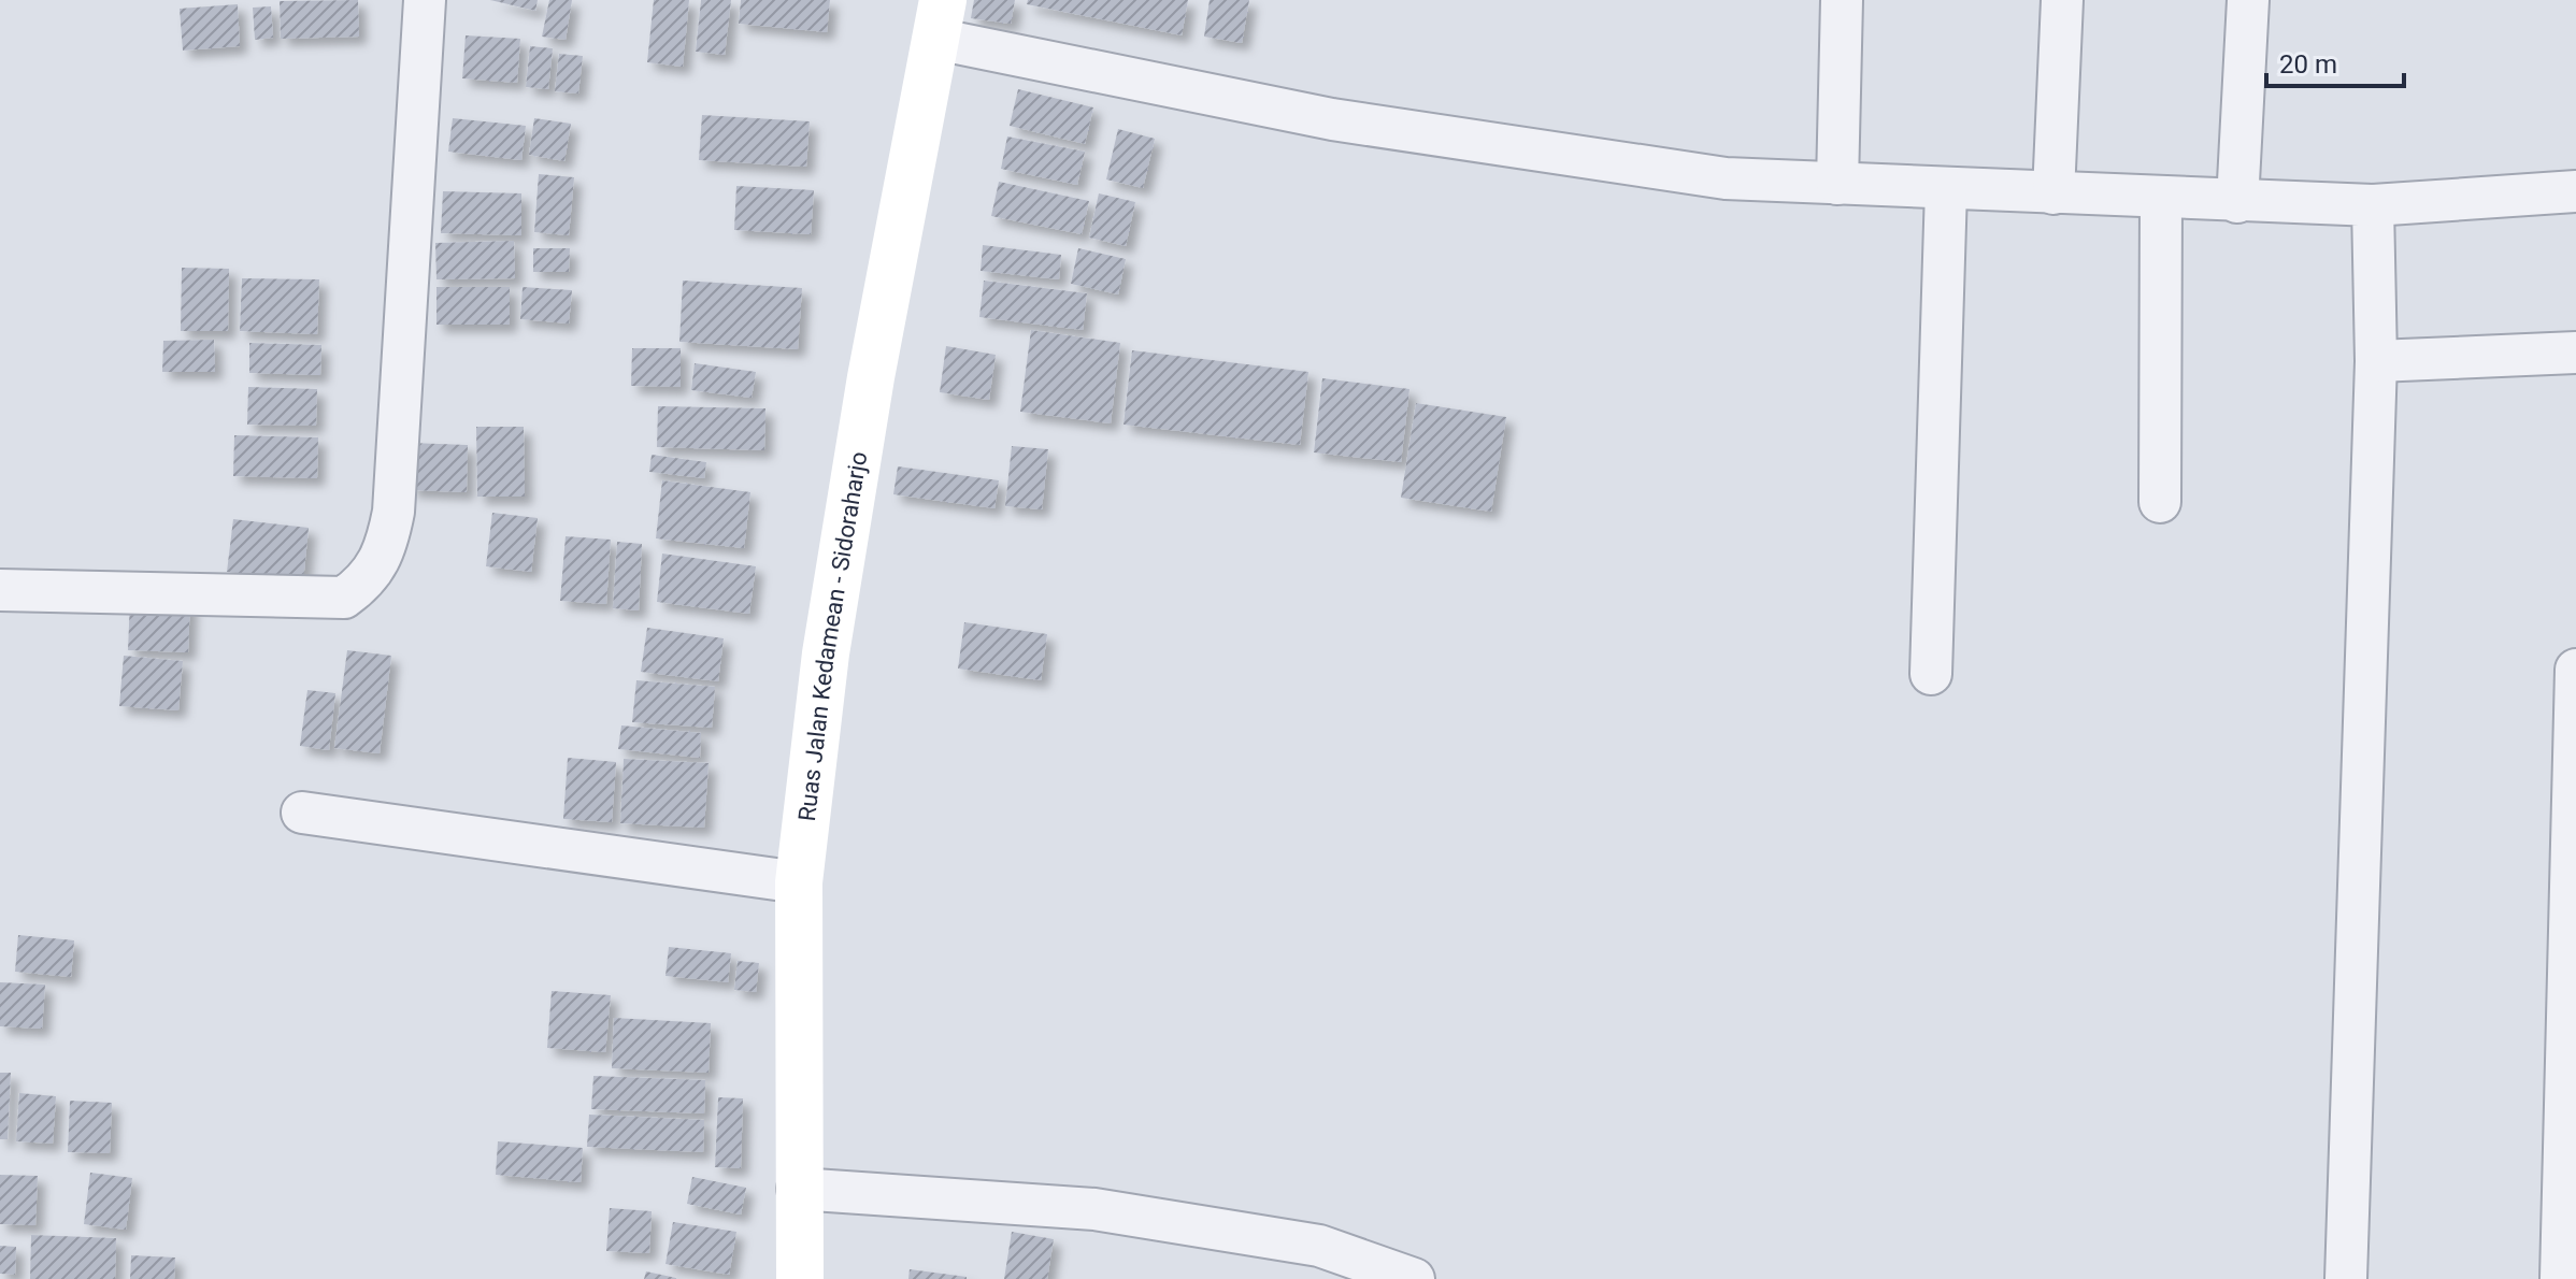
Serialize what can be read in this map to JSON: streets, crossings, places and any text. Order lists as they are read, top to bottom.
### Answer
{
  "streets": {
    "main road": ["Ruas Jalan Kedamean - Sidoraharjo"]
  },
  "scale_bar": "20 m"
}
